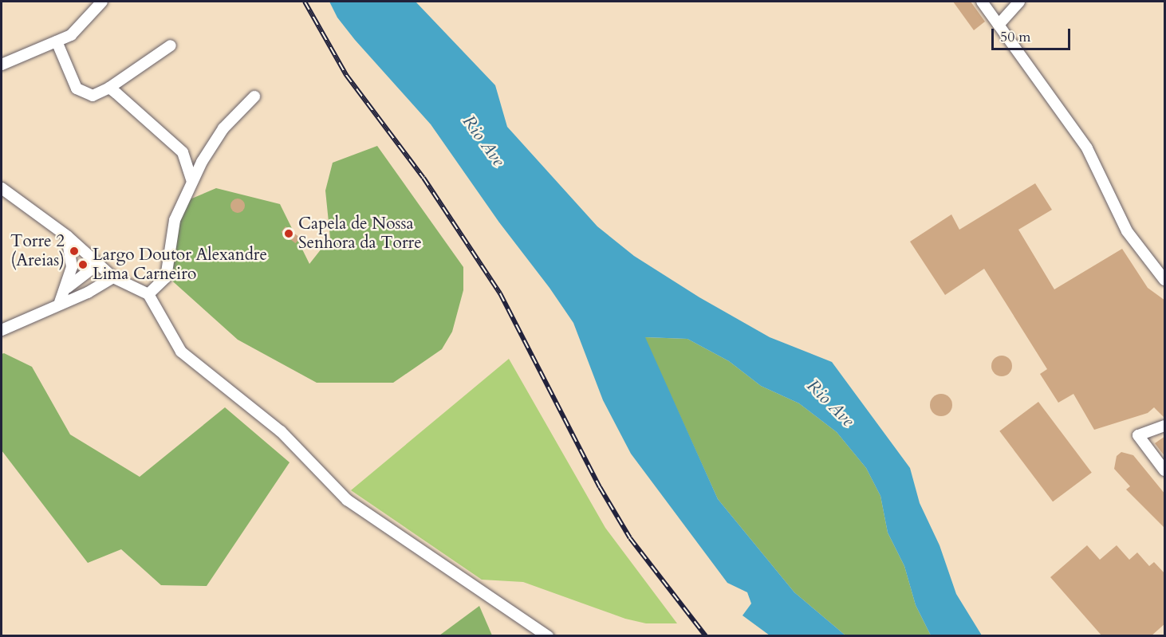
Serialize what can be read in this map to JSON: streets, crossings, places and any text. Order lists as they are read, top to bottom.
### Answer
{
  "water": ["Rio Ave"],
  "places": ["Capela de Nossa Senhora da Torre", "Torre 2 (Areias)", "Largo Doutor Alexandre Lima Carneiro"],
  "scale_bar": "50 m"
}
